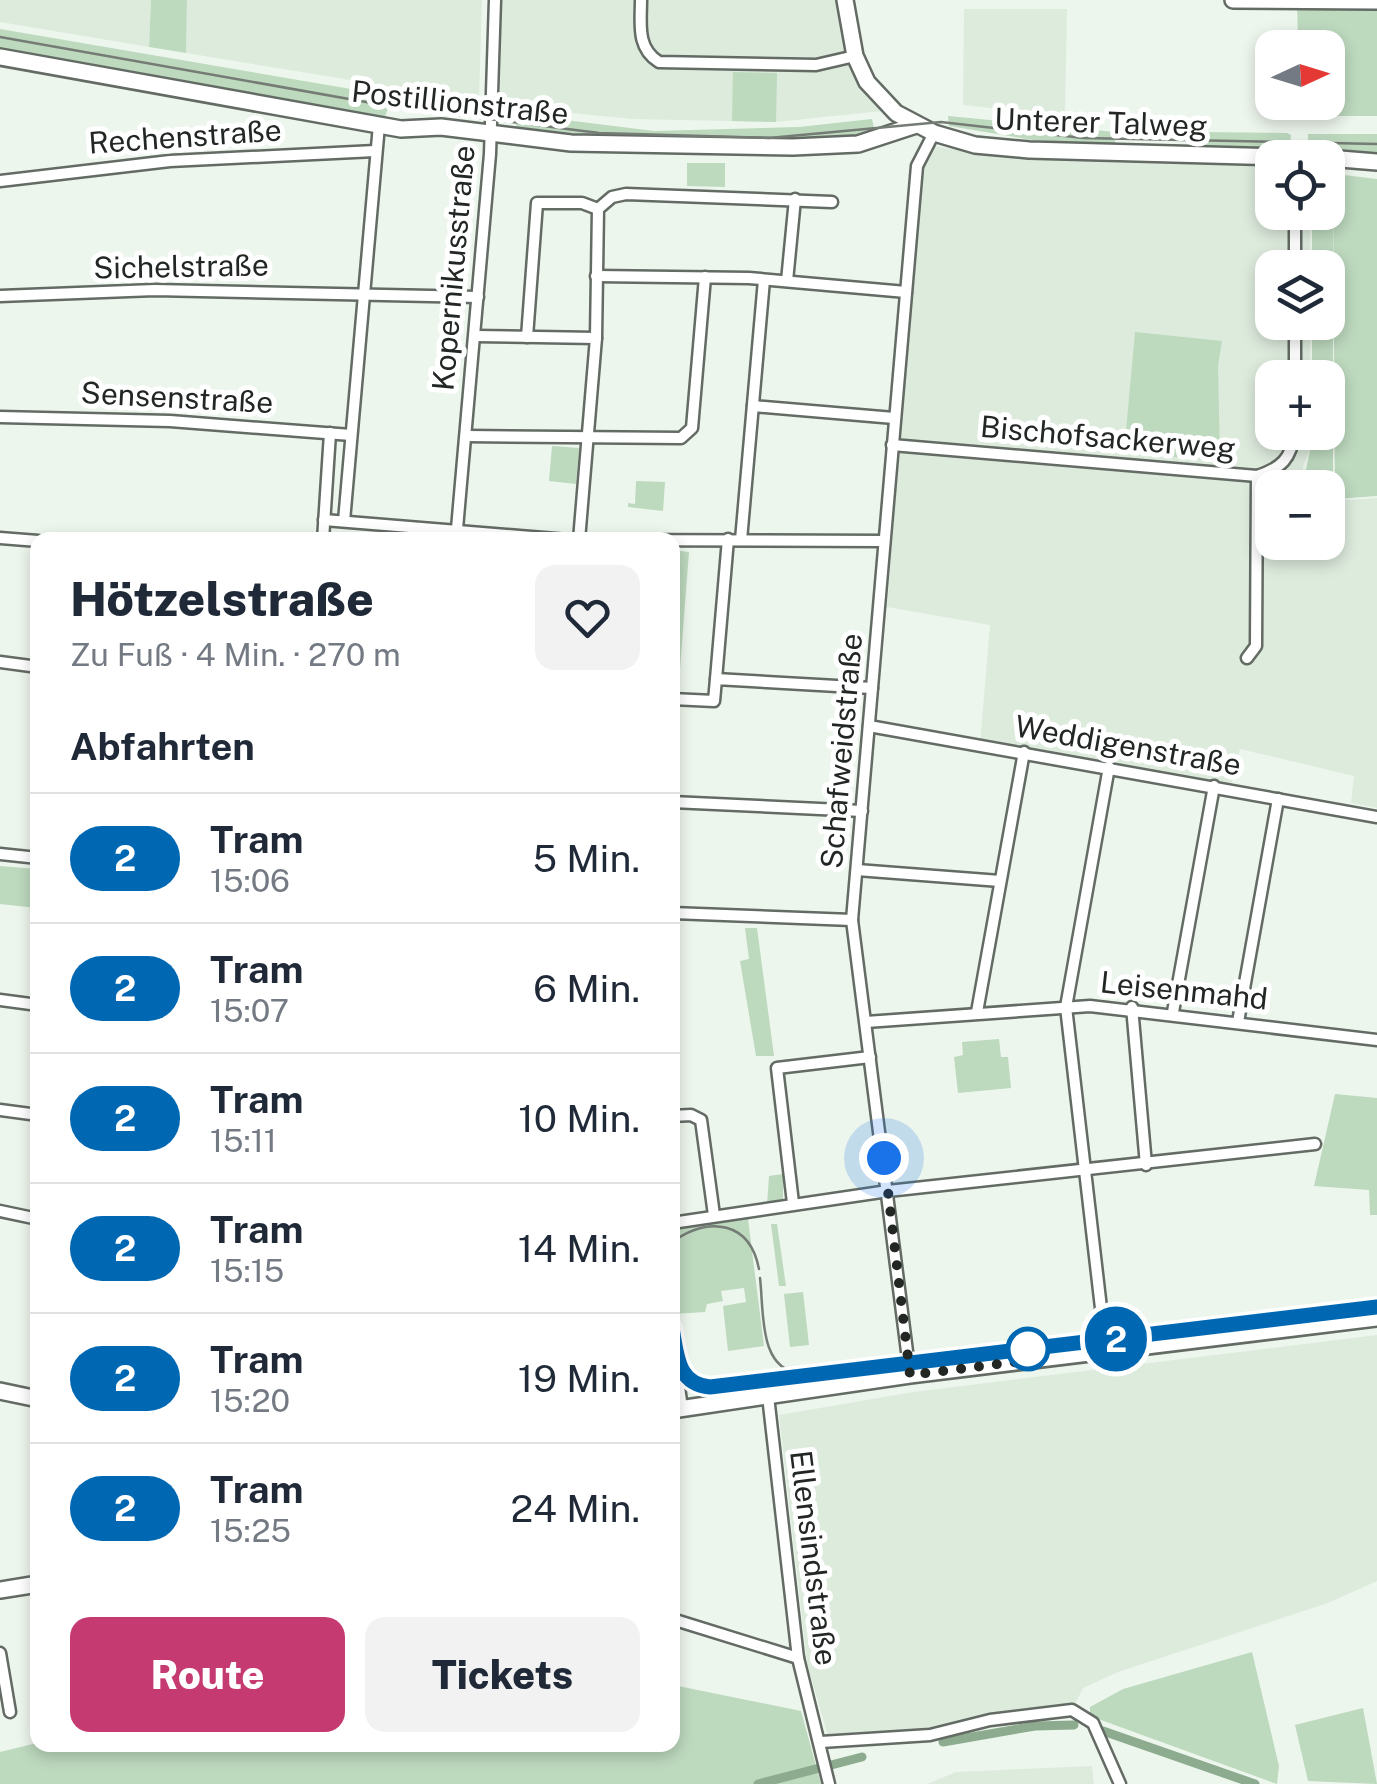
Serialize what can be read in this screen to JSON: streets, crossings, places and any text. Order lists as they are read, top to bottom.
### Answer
{
  "streets": {
    "street": [
      "Postillionstraße",
      "Unterer Talweg",
      "Rechenstraße",
      "Sichelstraße",
      "Kopernikusstraße",
      "Sensenstraße",
      "Bischofsackerweg",
      "Weddigenstraße",
      "Schafweidstraße",
      "Leisenmahd",
      "Ellensindstraße"
    ]
  },
  "crossings": [
    ["Postillionstraße", "Unterer Talweg"],
    ["Postillionstraße", "Kopernikusstraße"],
    ["Unterer Talweg", "Schafweidstraße"],
    ["Sichelstraße", "Kopernikusstraße"],
    ["Bischofsackerweg", "Schafweidstraße"],
    ["Weddigenstraße", "Schafweidstraße"],
    ["Schafweidstraße", "Leisenmahd"]
  ],
  "lines": ["tram line 2"],
  "north": "right",
  "page": {
    "on_map": "2",
    "map_buttons": ["+", "−"],
    "heading": [
      ["Hötzelstraße", "Zu Fuß · 4 Min. · 270 m"],
      "Abfahrten"
    ],
    "list": [
      {
        "mark": "2",
        "name": "Tram",
        "note": "15:06",
        "value": "5 Min."
      },
      {
        "mark": "2",
        "name": "Tram",
        "note": "15:07",
        "value": "6 Min."
      },
      {
        "mark": "2",
        "name": "Tram",
        "note": "15:11",
        "value": "10 Min."
      },
      {
        "mark": "2",
        "name": "Tram",
        "note": "15:15",
        "value": "14 Min."
      },
      {
        "mark": "2",
        "name": "Tram",
        "note": "15:20",
        "value": "19 Min."
      },
      {
        "mark": "2",
        "name": "Tram",
        "note": "15:25",
        "value": "24 Min."
      }
    ],
    "buttons": ["Route", "Tickets"]
  }
}
